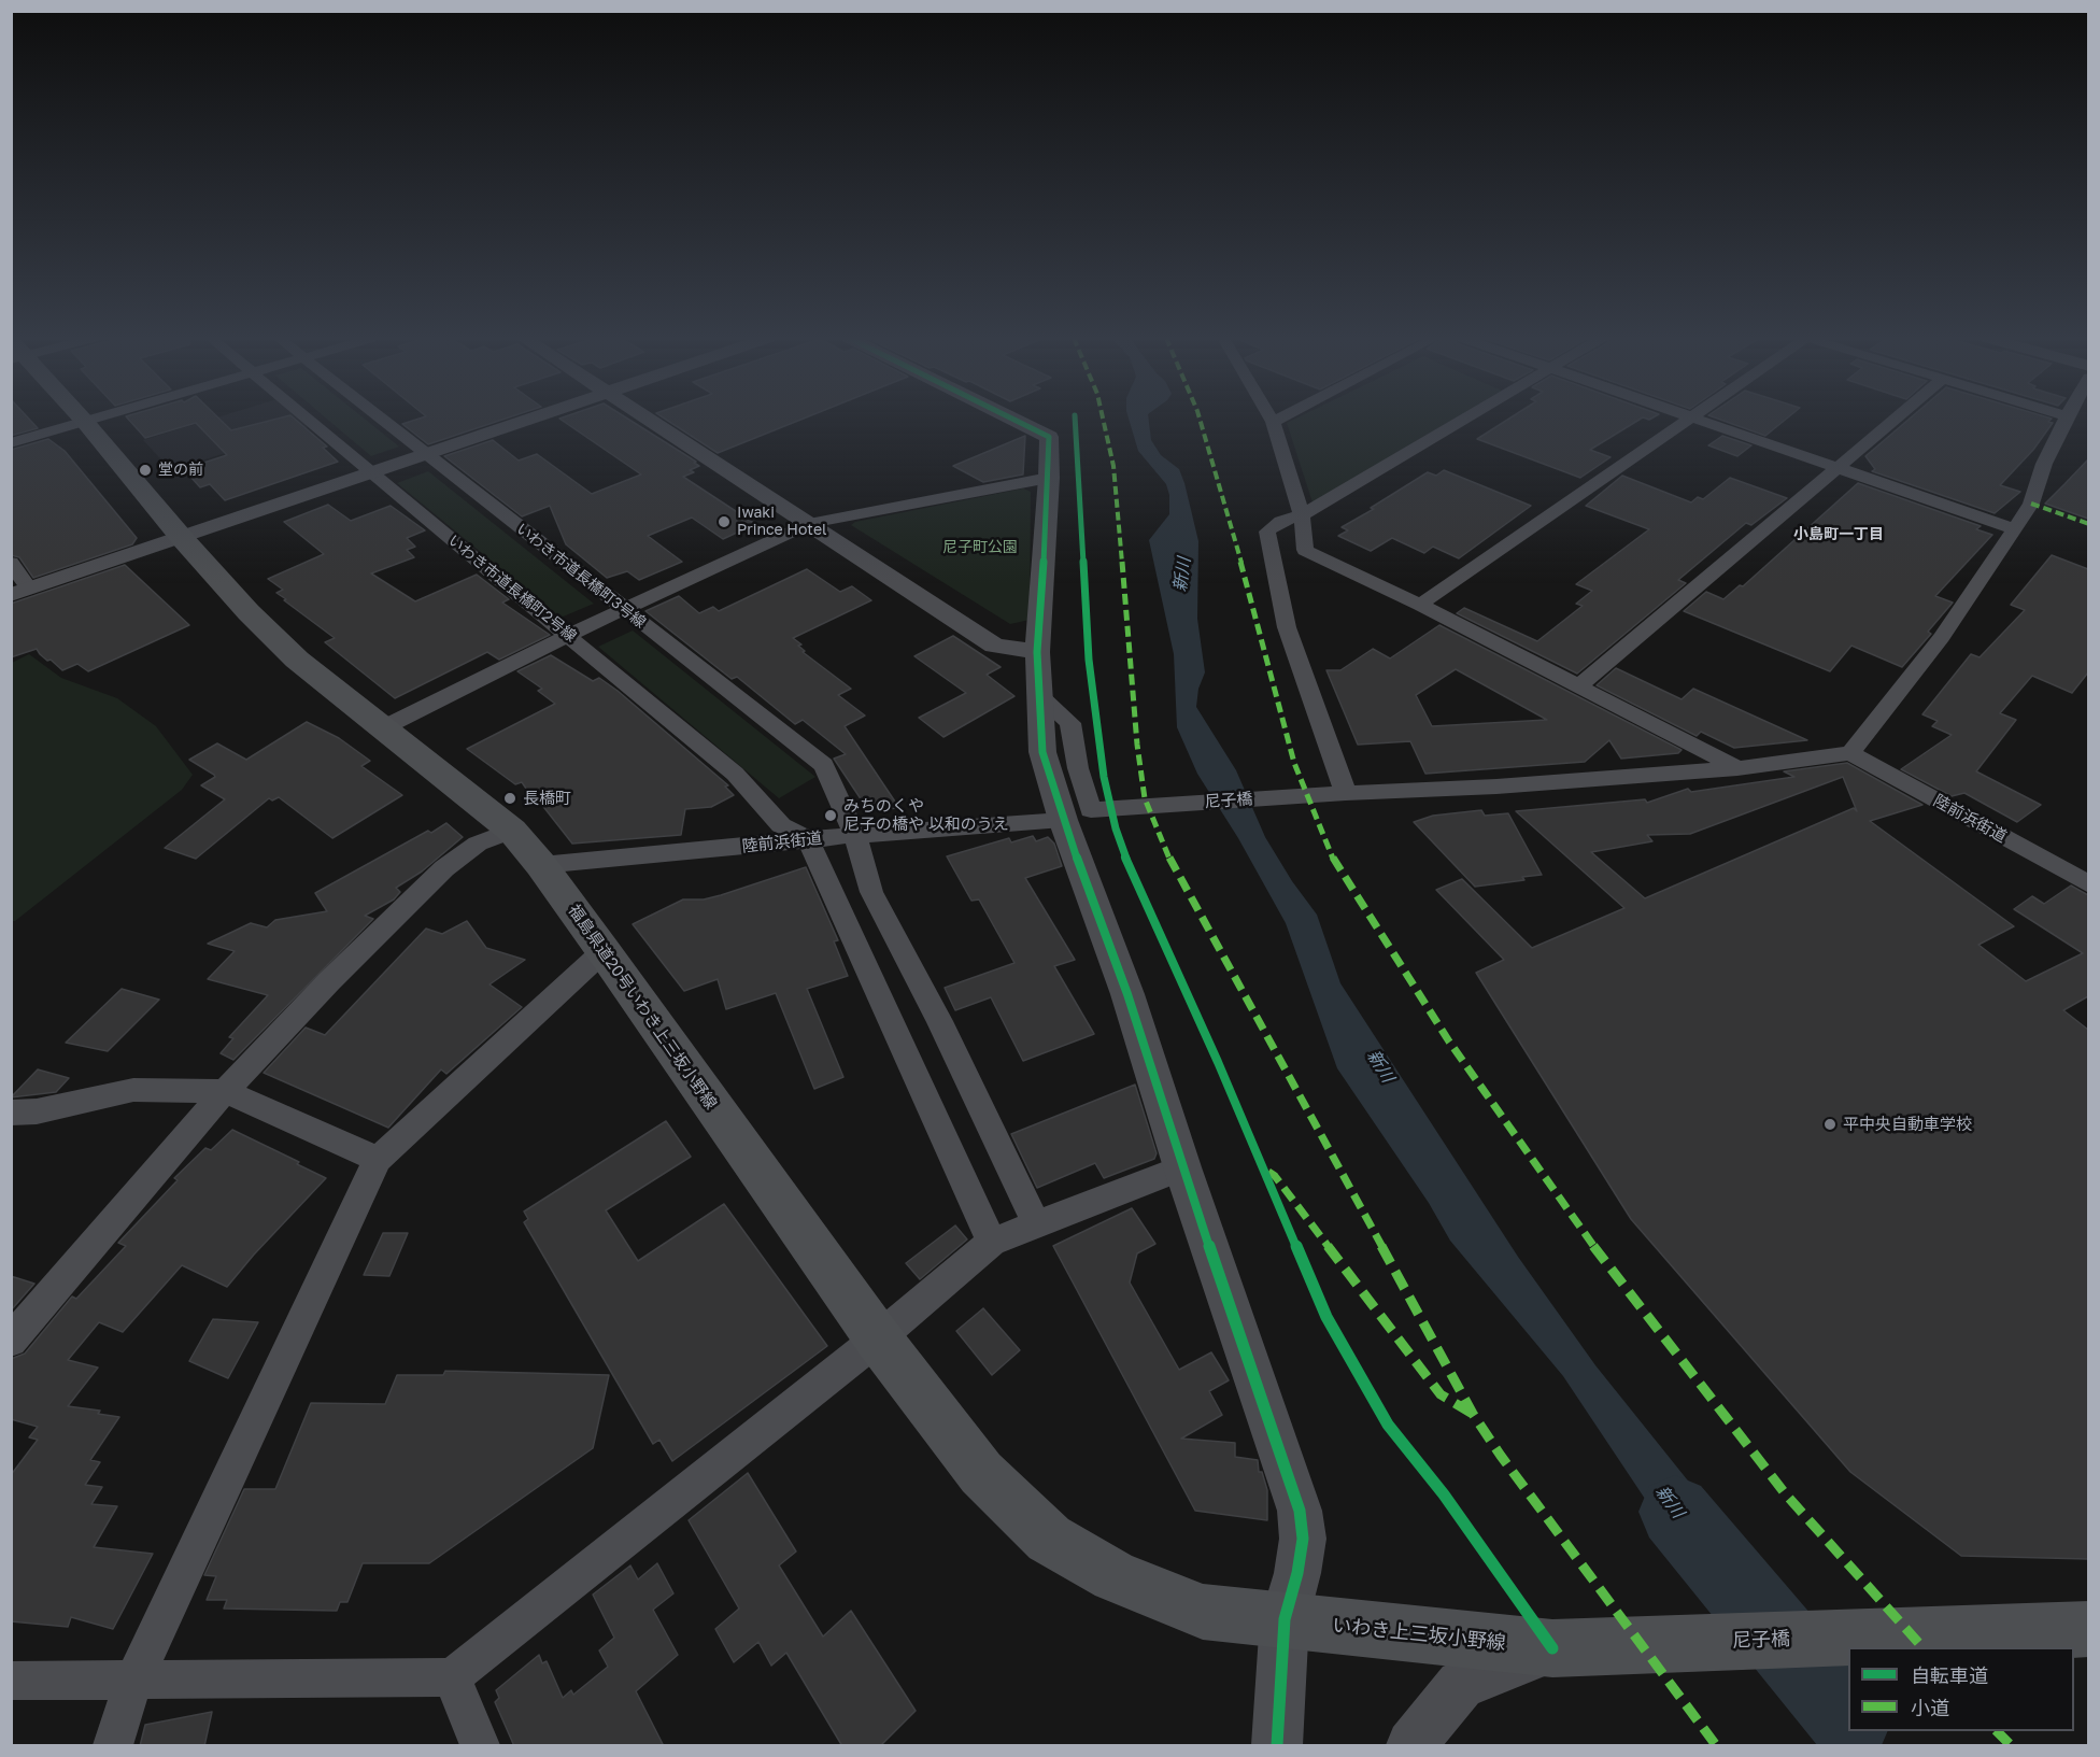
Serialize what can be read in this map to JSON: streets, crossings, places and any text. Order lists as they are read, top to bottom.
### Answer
{
  "streets": {
    "main road": ["尼子橋", "福島県道20号いわき上三坂小野線", "いわき上三坂小野線"],
    "street": ["いわき市道長橋町3号線", "いわき市道長橋町2号線", "陸前浜街道"]
  },
  "crossings": [
    ["いわき市道長橋町3号線", "陸前浜街道"],
    ["いわき市道長橋町2号線", "陸前浜街道"],
    ["尼子橋", "陸前浜街道"],
    ["尼子橋", "いわき上三坂小野線"],
    ["陸前浜街道", "福島県道20号いわき上三坂小野線"],
    ["福島県道20号いわき上三坂小野線", "いわき上三坂小野線"]
  ],
  "districts": ["小島町一丁目"],
  "water": ["新川"],
  "parks": ["尼子町公園"],
  "places": [
    "堂の前",
    "Iwaki Prince Hotel",
    "長橋町",
    "みちのくや 尼子の橋や 以和のうえ",
    "平中央自動車学校"
  ],
  "legend": ["自転車道", "小道"]
}
